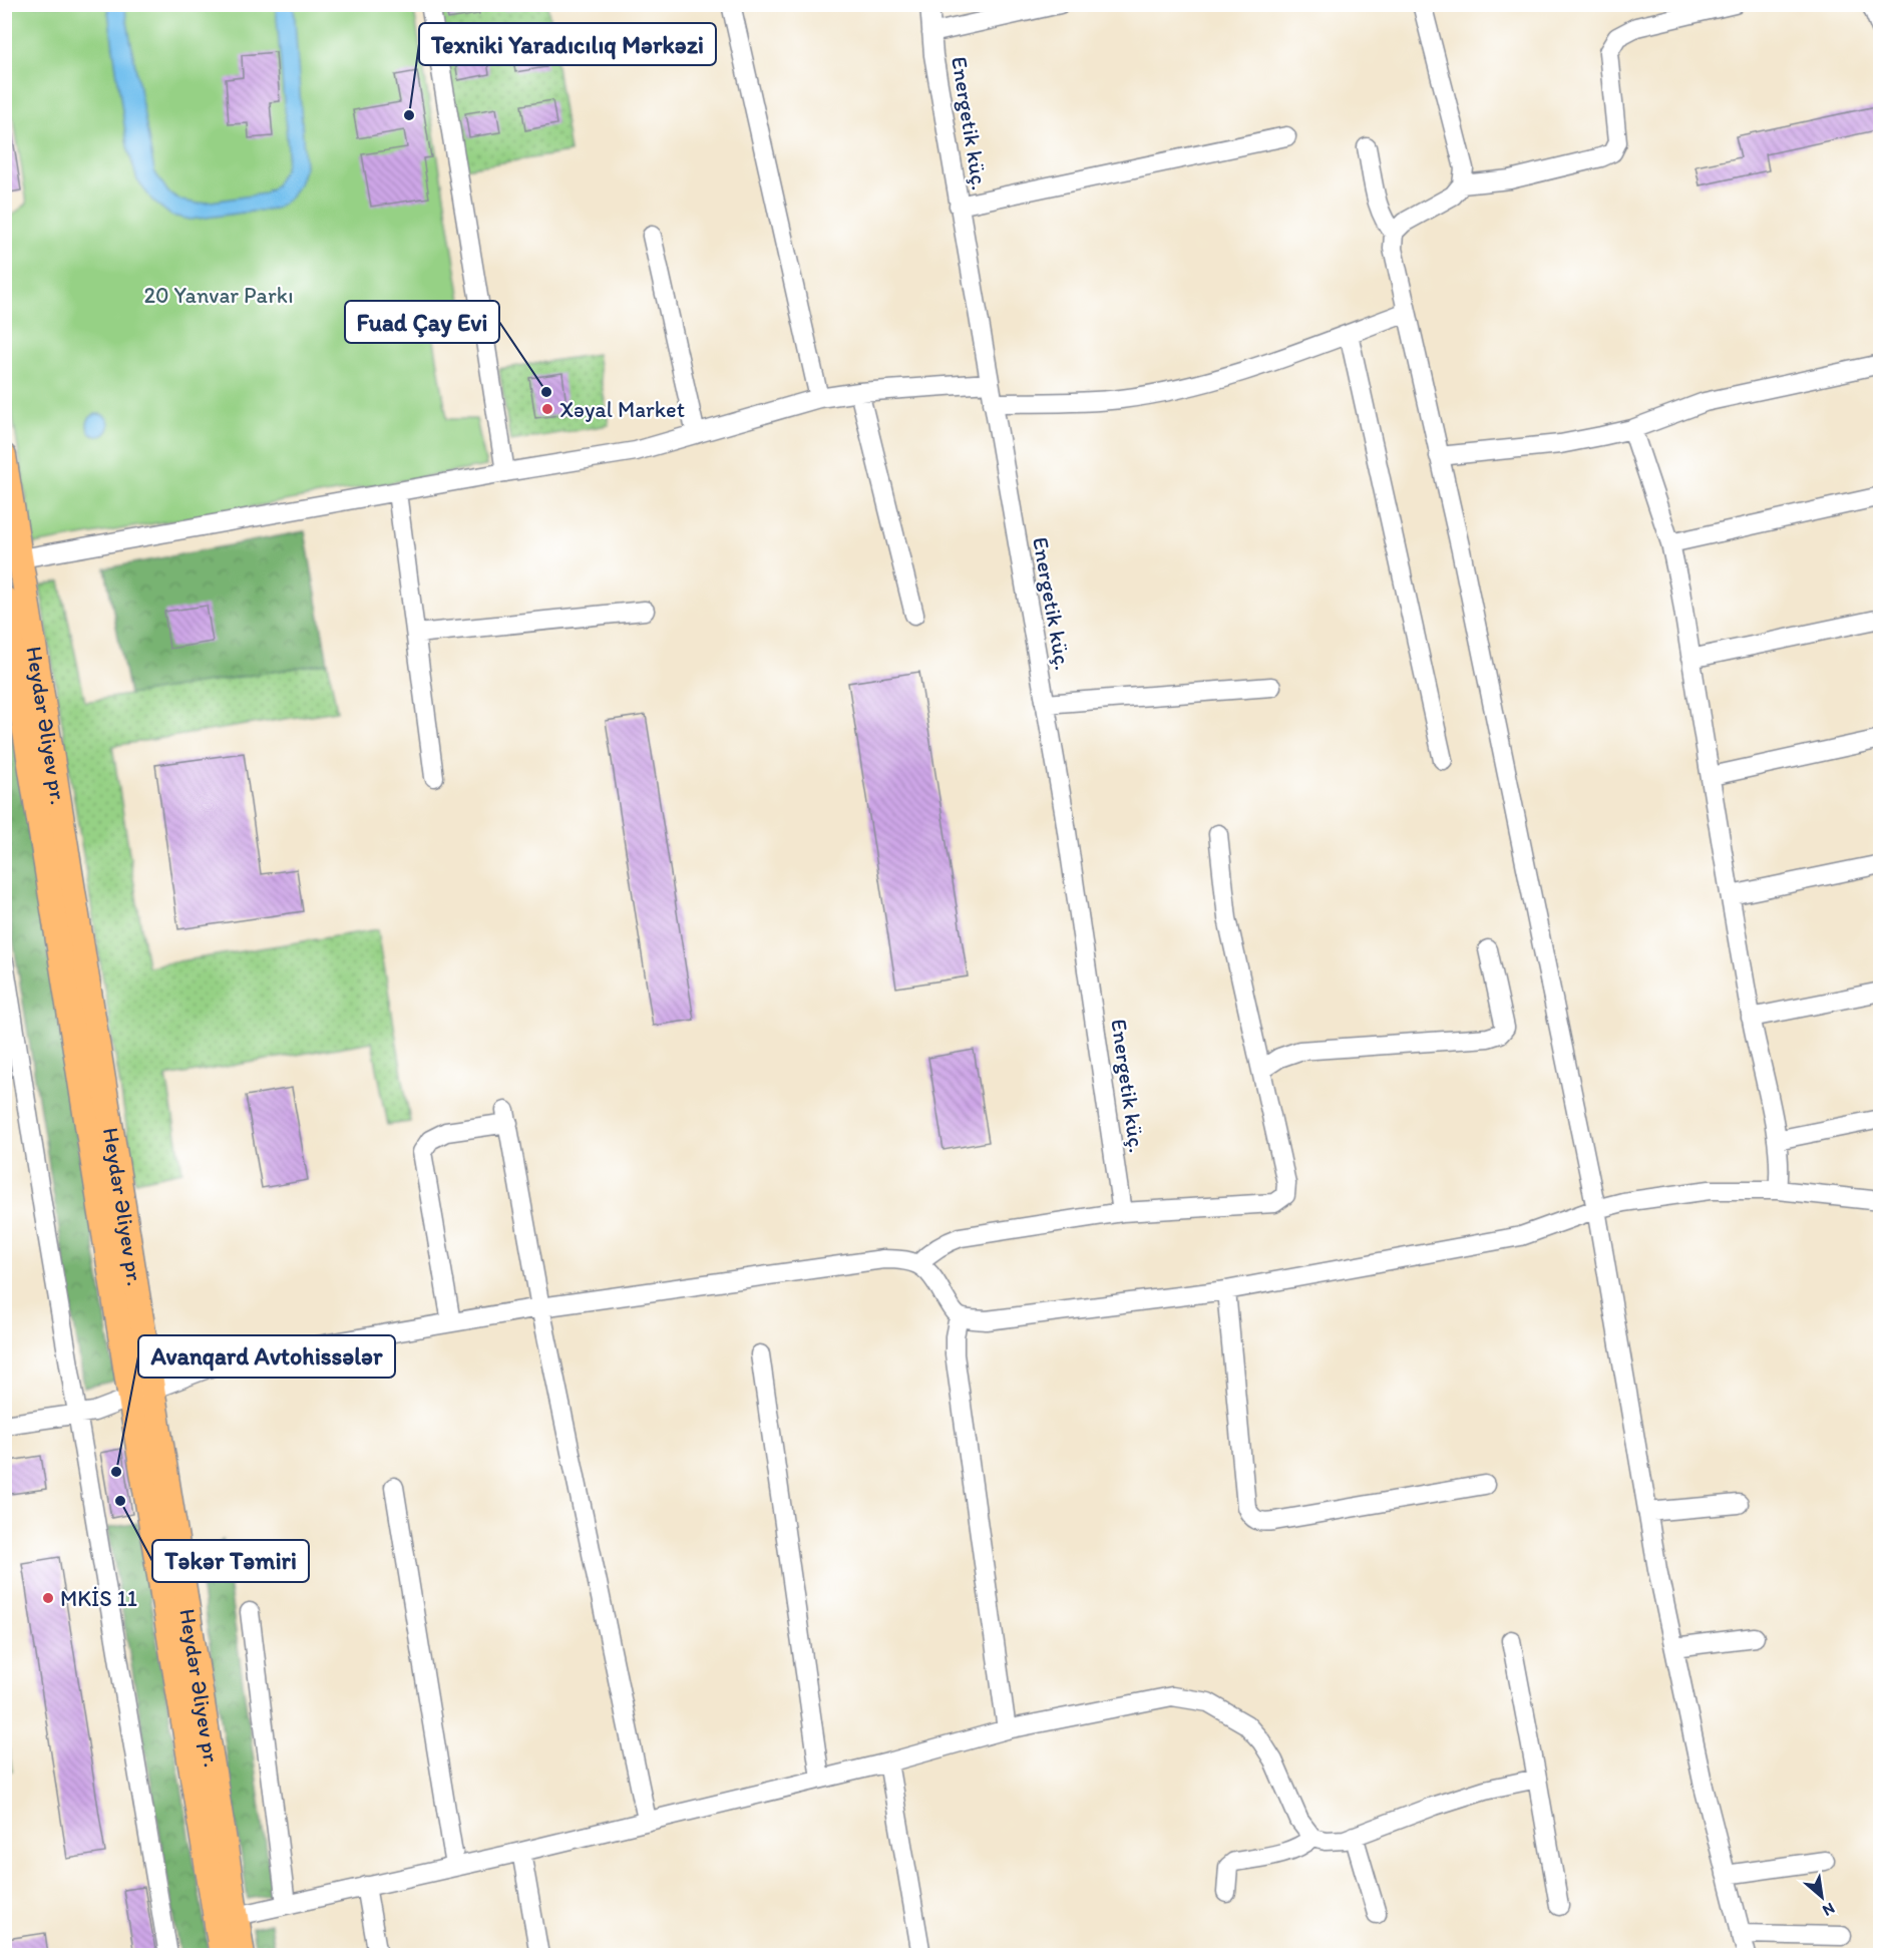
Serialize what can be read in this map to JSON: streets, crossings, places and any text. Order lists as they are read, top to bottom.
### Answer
{
  "streets": {
    "main road": ["Heydər Əliyev pr."],
    "street": ["Energetik küç."]
  },
  "parks": ["20 Yanvar Parkı"],
  "places": [
    "Texniki Yaradıcılıq Mərkəzi",
    "Fuad Çay Evi",
    "Xəyal Market",
    "Avanqard Avtohissələr",
    "Təkər Təmiri",
    "MKİS 11"
  ],
  "north": "bottom right"
}
